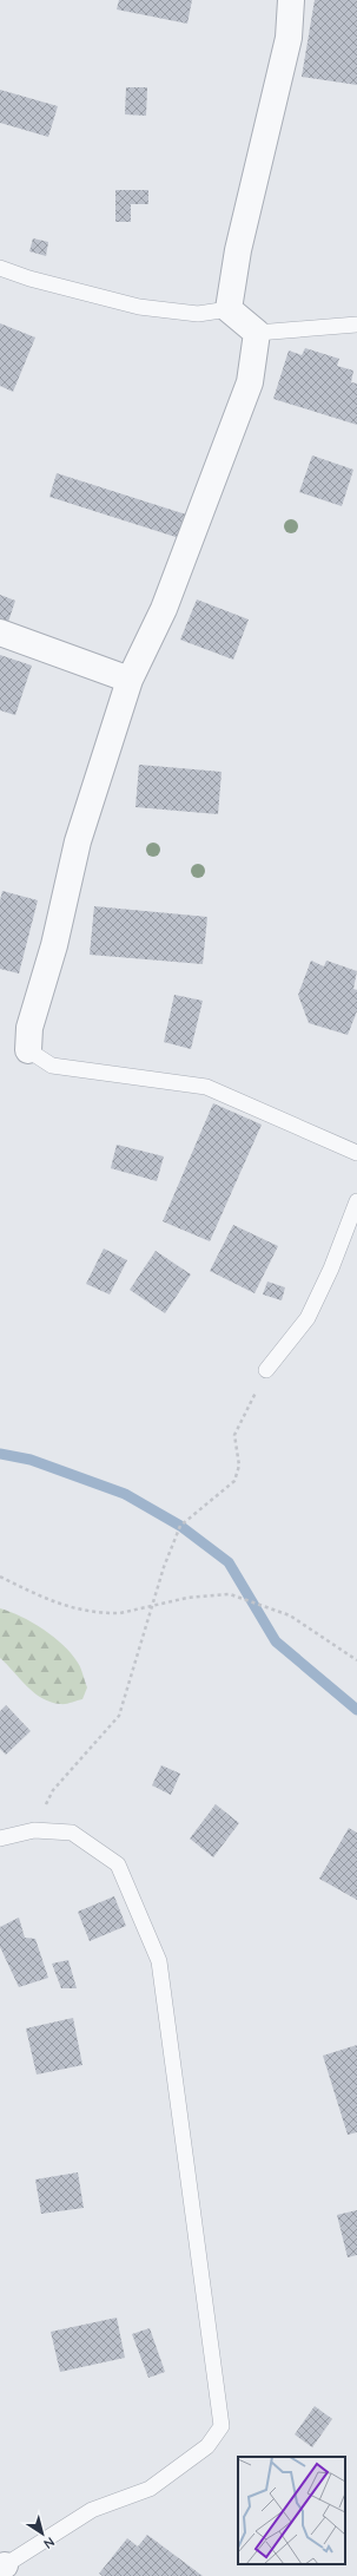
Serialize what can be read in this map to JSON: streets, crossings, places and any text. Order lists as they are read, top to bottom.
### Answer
{
  "north": "bottom right"
}
